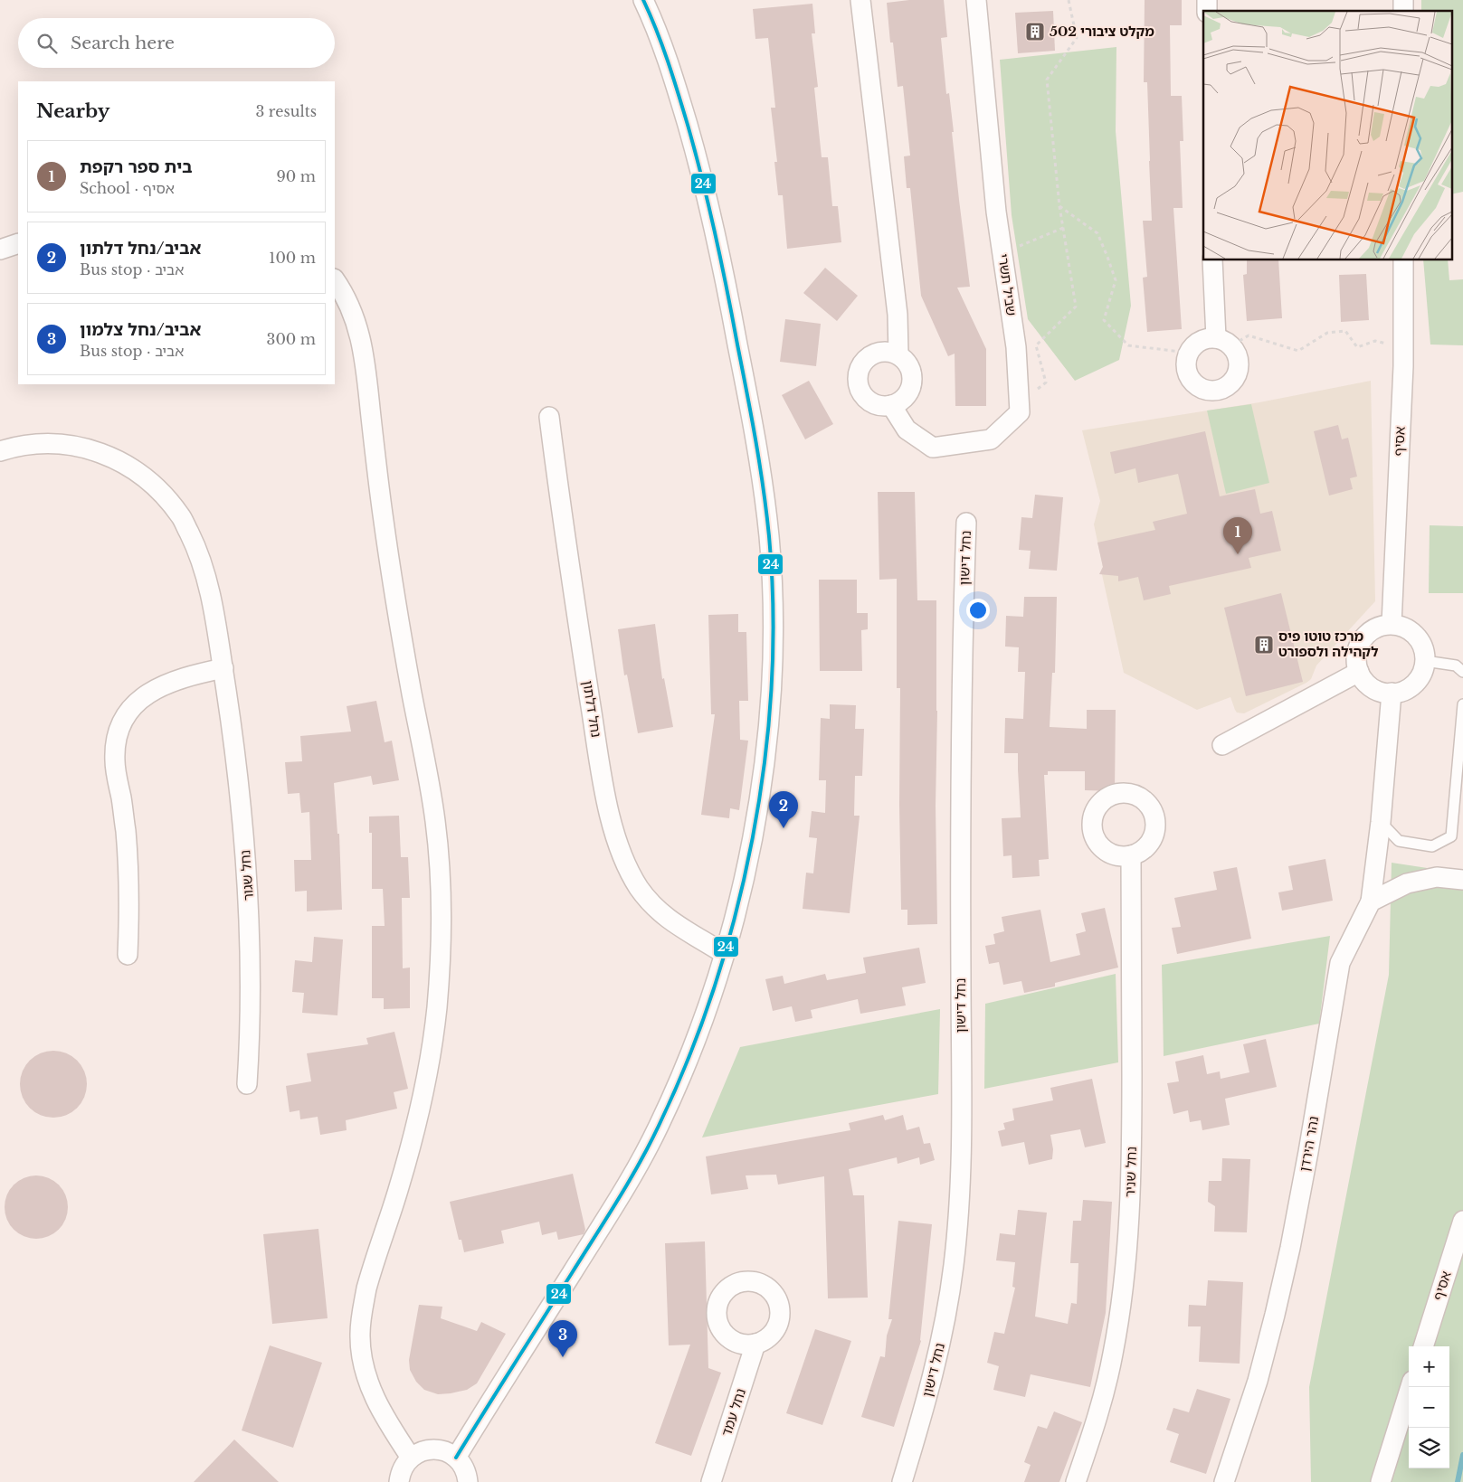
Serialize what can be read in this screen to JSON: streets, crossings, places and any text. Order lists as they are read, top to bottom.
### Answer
{
  "streets": {
    "street": [
      "שביל תשרי",
      "אסיף",
      "נחל דישון",
      "נחל דלתון",
      "נחל שגור",
      "נהר הירדן",
      "נחל שניר",
      "נחל עמד"
    ]
  },
  "places": {
    "building": ["מקלט ציבורי 502", "מרכז טוטו פיס לקהילה ולספורט"]
  },
  "lines": ["transit line 24"],
  "page": {
    "search": "Search here",
    "heading": ["Nearby", "3 results"],
    "list": [
      {
        "mark": "1",
        "name": "בית ספר רקפת",
        "note": "School · אסיף",
        "value": "90 m"
      },
      {
        "mark": "2",
        "name": "אביב/נחל דלתון",
        "note": "Bus stop · אביב",
        "value": "100 m"
      },
      {
        "mark": "3",
        "name": "אביב/נחל צלמון",
        "note": "Bus stop · אביב",
        "value": "300 m"
      }
    ],
    "pins": ["1", "2", "3"],
    "map_buttons": ["+", "−"]
  }
}
